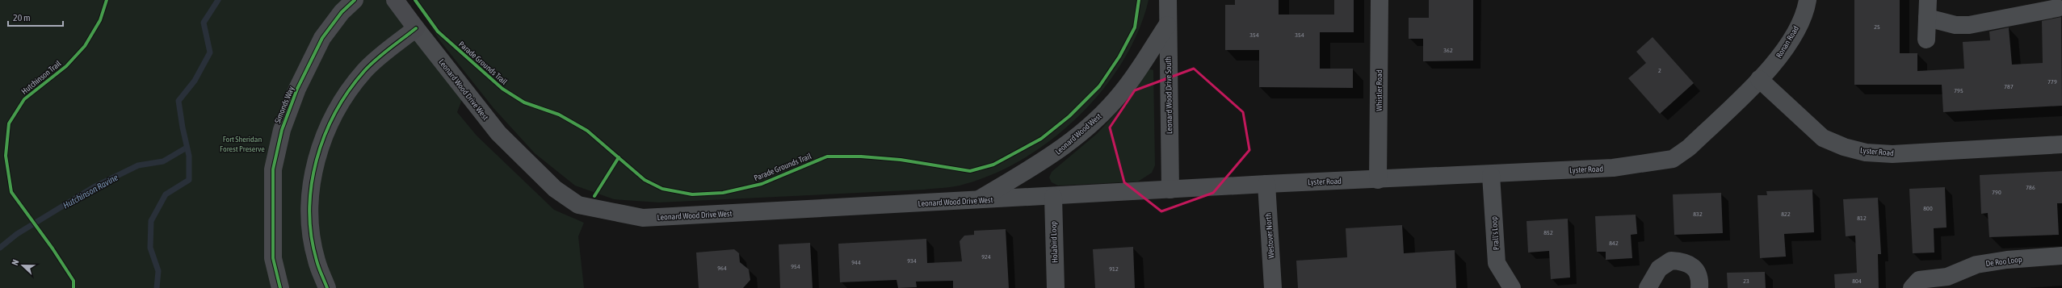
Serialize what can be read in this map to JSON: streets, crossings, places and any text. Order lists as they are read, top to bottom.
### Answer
{
  "streets": {
    "street": [
      "Ronan Road",
      "Leonard Wood Drive West",
      "Whistler Road",
      "Leonard Wood Drive South",
      "Simonds Way",
      "Leonard Wood West",
      "Lyster Road",
      "Prall's Loop",
      "Westover North",
      "Holabird Loop",
      "De Roo Loop"
    ],
    "cycle path": ["Parade Grounds Trail", "Hutchinson Trail"]
  },
  "crossings": [
    ["Ronan Road", "Lyster Road"],
    ["Leonard Wood Drive West", "Leonard Wood West"],
    ["Leonard Wood Drive West", "Lyster Road"],
    ["Leonard Wood Drive West", "Holabird Loop"],
    ["Whistler Road", "Lyster Road"],
    ["Leonard Wood Drive South", "Leonard Wood West"],
    ["Leonard Wood Drive South", "Lyster Road"],
    ["Lyster Road", "Prall's Loop"],
    ["Lyster Road", "Westover North"],
    ["Lyster Road", "Holabird Loop"]
  ],
  "water": ["Hutchinson Ravine"],
  "parks": ["Fort Sheridan Forest Preserve"],
  "house_numbers": [
    "25",
    "354",
    "354",
    "362",
    "2",
    "779",
    "787",
    "795",
    "786",
    "790",
    "800",
    "832",
    "822",
    "812",
    "852",
    "842",
    "924",
    "934",
    "944",
    "954",
    "964",
    "912",
    "23",
    "804"
  ],
  "scale_bar": "20 m",
  "north": "left"
}
